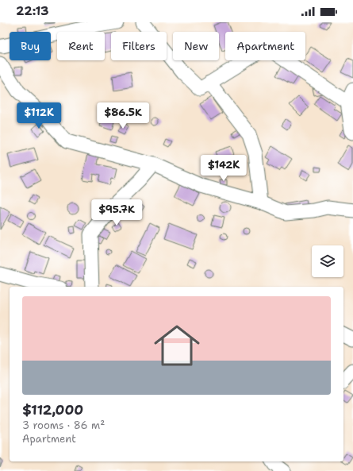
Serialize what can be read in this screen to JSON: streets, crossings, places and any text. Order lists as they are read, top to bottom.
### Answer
{
  "page": {
    "status": "22:13",
    "chip": [
      "Buy",
      "Rent",
      "Filters",
      "New",
      "Apartment"
    ],
    "price": [
      "$112K",
      "$86.5K",
      "$142K",
      "$95.7K"
    ],
    "list": [
      {
        "name": "$112,000",
        "note": "3 rooms · 86 m² · Apartment"
      }
    ]
  }
}
